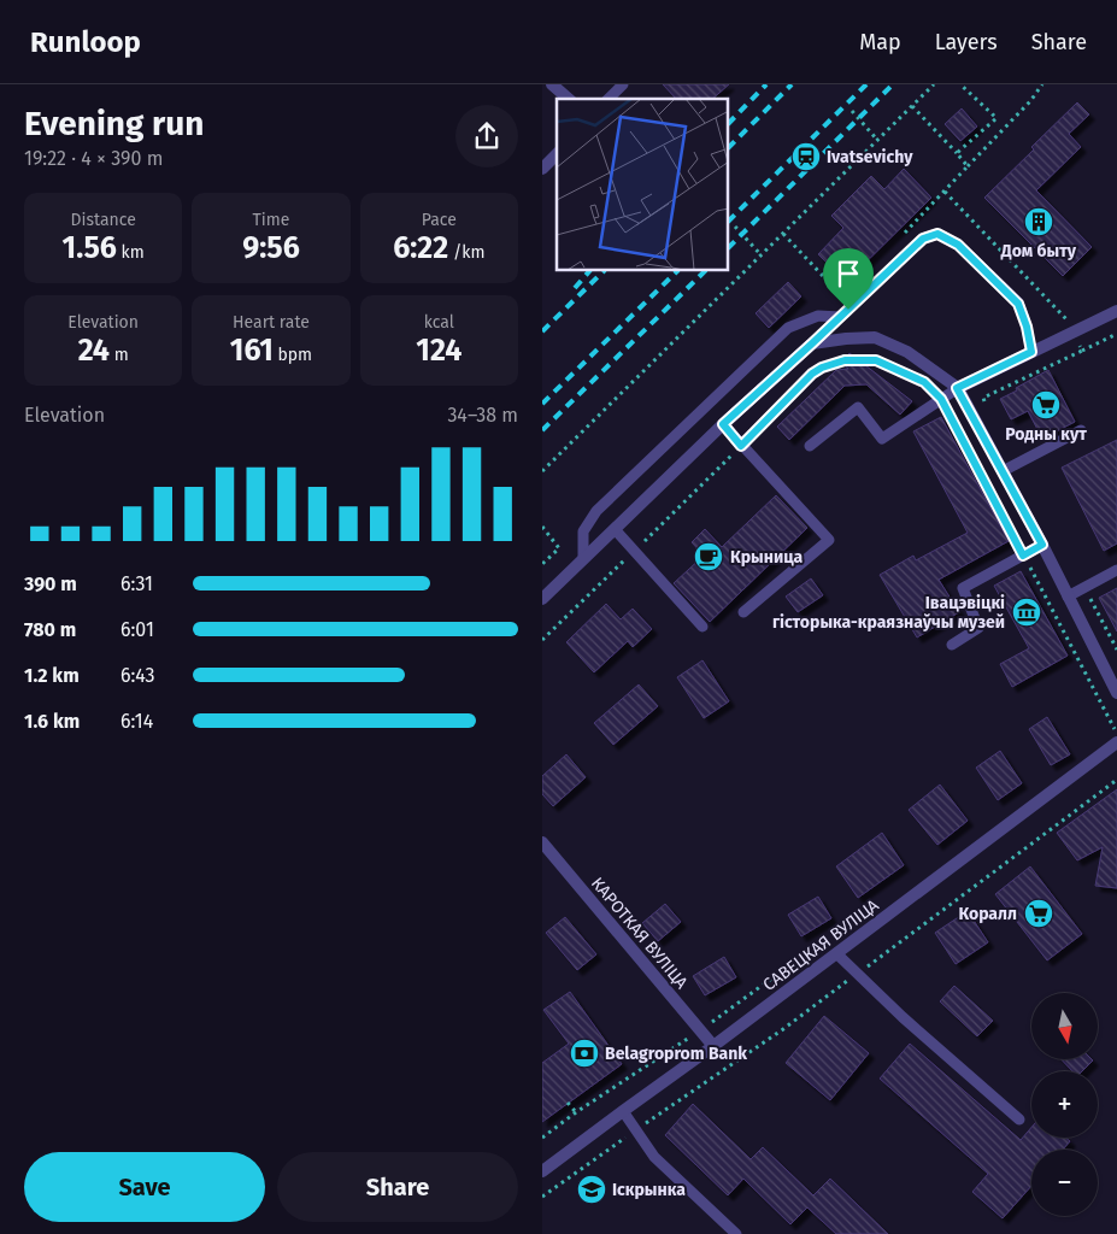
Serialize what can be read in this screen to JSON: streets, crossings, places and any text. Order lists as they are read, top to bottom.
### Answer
{
  "streets": {
    "street": ["КАРОТКАЯ ВУЛІЦА", "САВЕЦКАЯ ВУЛІЦА"]
  },
  "crossings": [
    ["КАРОТКАЯ ВУЛІЦА", "САВЕЦКАЯ ВУЛІЦА"]
  ],
  "places": {
    "station": ["Ivatsevichy"],
    "building": ["Дом быту"],
    "supermarket": ["Родны кут", "Коралл"],
    "cafe": ["Крыница"],
    "museum": ["Івацэвіцкі гісторыка-краязнаўчы музей"],
    "bank": ["Belagroprom Bank"],
    "school or university": ["Іскрынка"]
  },
  "north": "bottom",
  "page": {
    "header": "Runloop",
    "nav": ["Map", "Layers", "Share"],
    "heading": ["Evening run", "19:22 · 4 × 390 m"],
    "stats": [
      ["Distance", "1.56 km"],
      ["Time", "9:56"],
      ["Pace", "6:22 /km"],
      ["Elevation", "24 m"],
      ["Heart rate", "161 bpm"],
      ["kcal", "124"]
    ],
    "chart": ["Elevation", "34–38 m"],
    "list": [
      {
        "name": "390 m",
        "note": "6:31"
      },
      {
        "name": "780 m",
        "note": "6:01"
      },
      {
        "name": "1.2 km",
        "note": "6:43"
      },
      {
        "name": "1.6 km",
        "note": "6:14"
      }
    ],
    "map_buttons": ["+", "−"],
    "buttons": ["Save", "Share"]
  }
}
